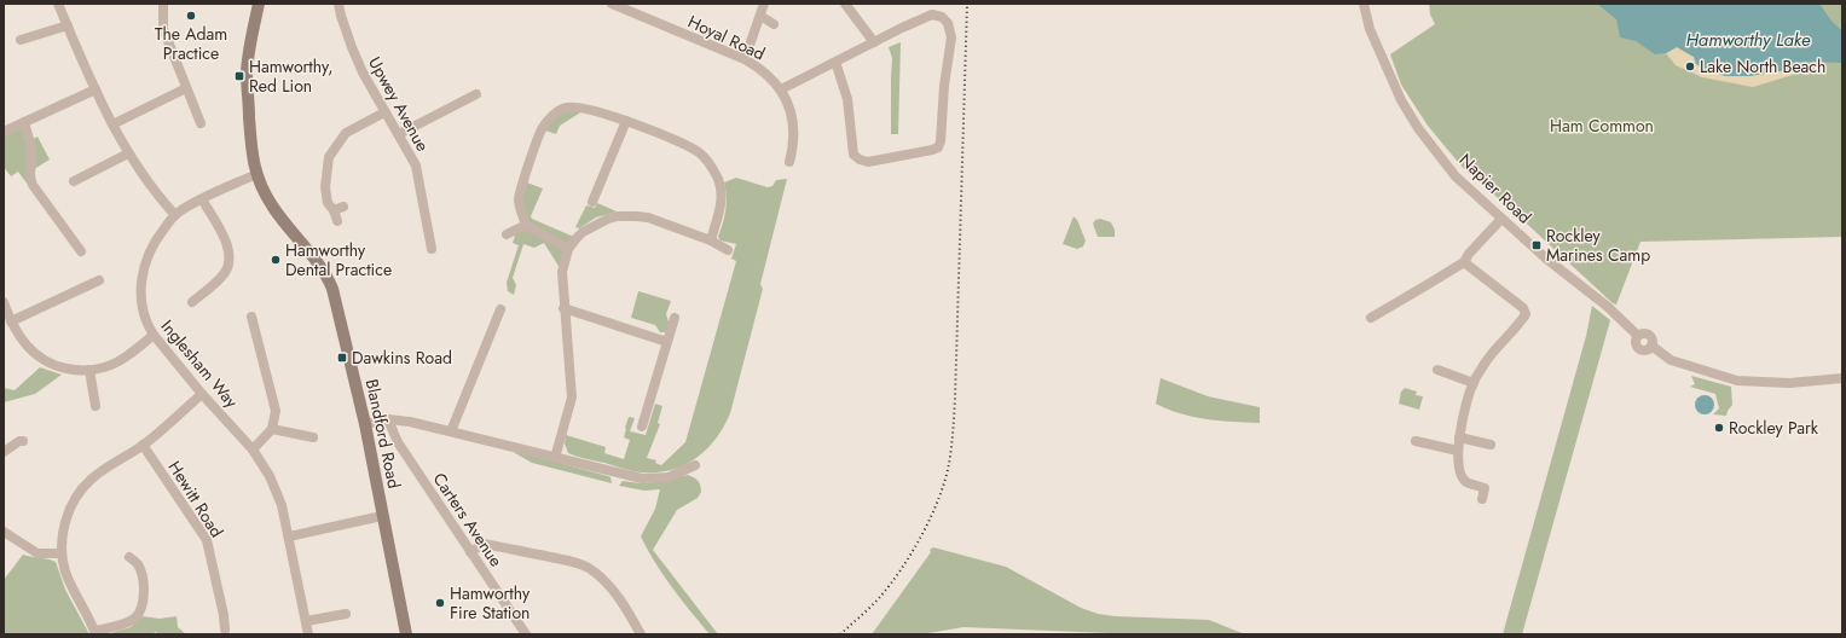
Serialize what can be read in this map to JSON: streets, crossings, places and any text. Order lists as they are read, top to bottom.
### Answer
{
  "streets": {
    "main road": ["Blandford Road"],
    "street": [
      "Hoyal Road",
      "Upwey Avenue",
      "Napier Road",
      "Inglesham Way",
      "Hewitt Road",
      "Carters Avenue"
    ]
  },
  "crossings": [
    ["Inglesham Way", "Blandford Road"]
  ],
  "water": ["Hamworthy Lake"],
  "parks": ["Ham Common"],
  "places": {
    "other": [
      "The Adam Practice",
      "Lake North Beach",
      "Hamworthy Dental Practice",
      "Rockley Park",
      "Hamworthy Fire Station"
    ],
    "transit": ["Hamworthy, Red Lion", "Rockley Marines Camp", "Dawkins Road"]
  }
}
